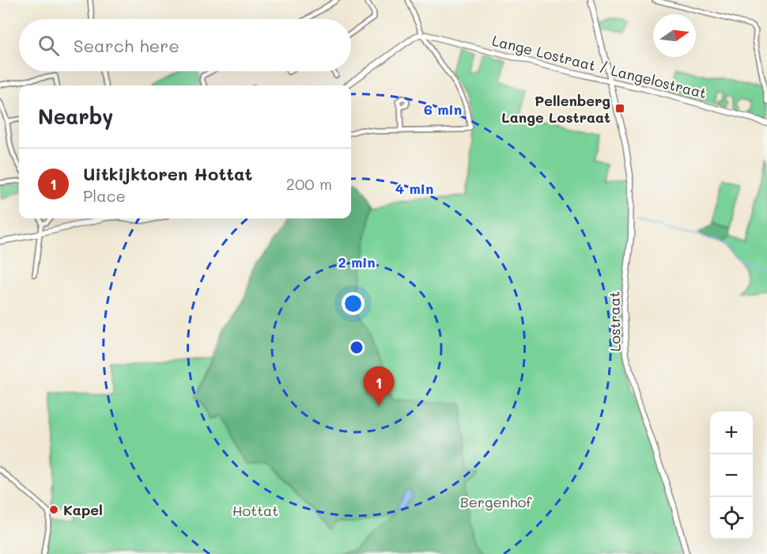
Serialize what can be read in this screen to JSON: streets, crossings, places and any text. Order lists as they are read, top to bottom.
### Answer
{
  "streets": {
    "street": ["Lange Lostraat / Langelostraat", "Lostraat"]
  },
  "crossings": [
    ["Lange Lostraat / Langelostraat", "Lostraat"]
  ],
  "parks": ["Bergenhof", "Hottat"],
  "places": {
    "transit": ["Pellenberg Lange Lostraat"],
    "other": ["Kapel"]
  },
  "north": "right",
  "page": {
    "search": "Search here",
    "heading": "Nearby",
    "list": [
      {
        "mark": "1",
        "name": "Uitkijktoren Hottat",
        "note": "Place",
        "value": "200 m"
      }
    ],
    "pins": "1",
    "map_buttons": ["+", "−"]
  },
  "rings": ["6 min", "4 min", "2 min"]
}
